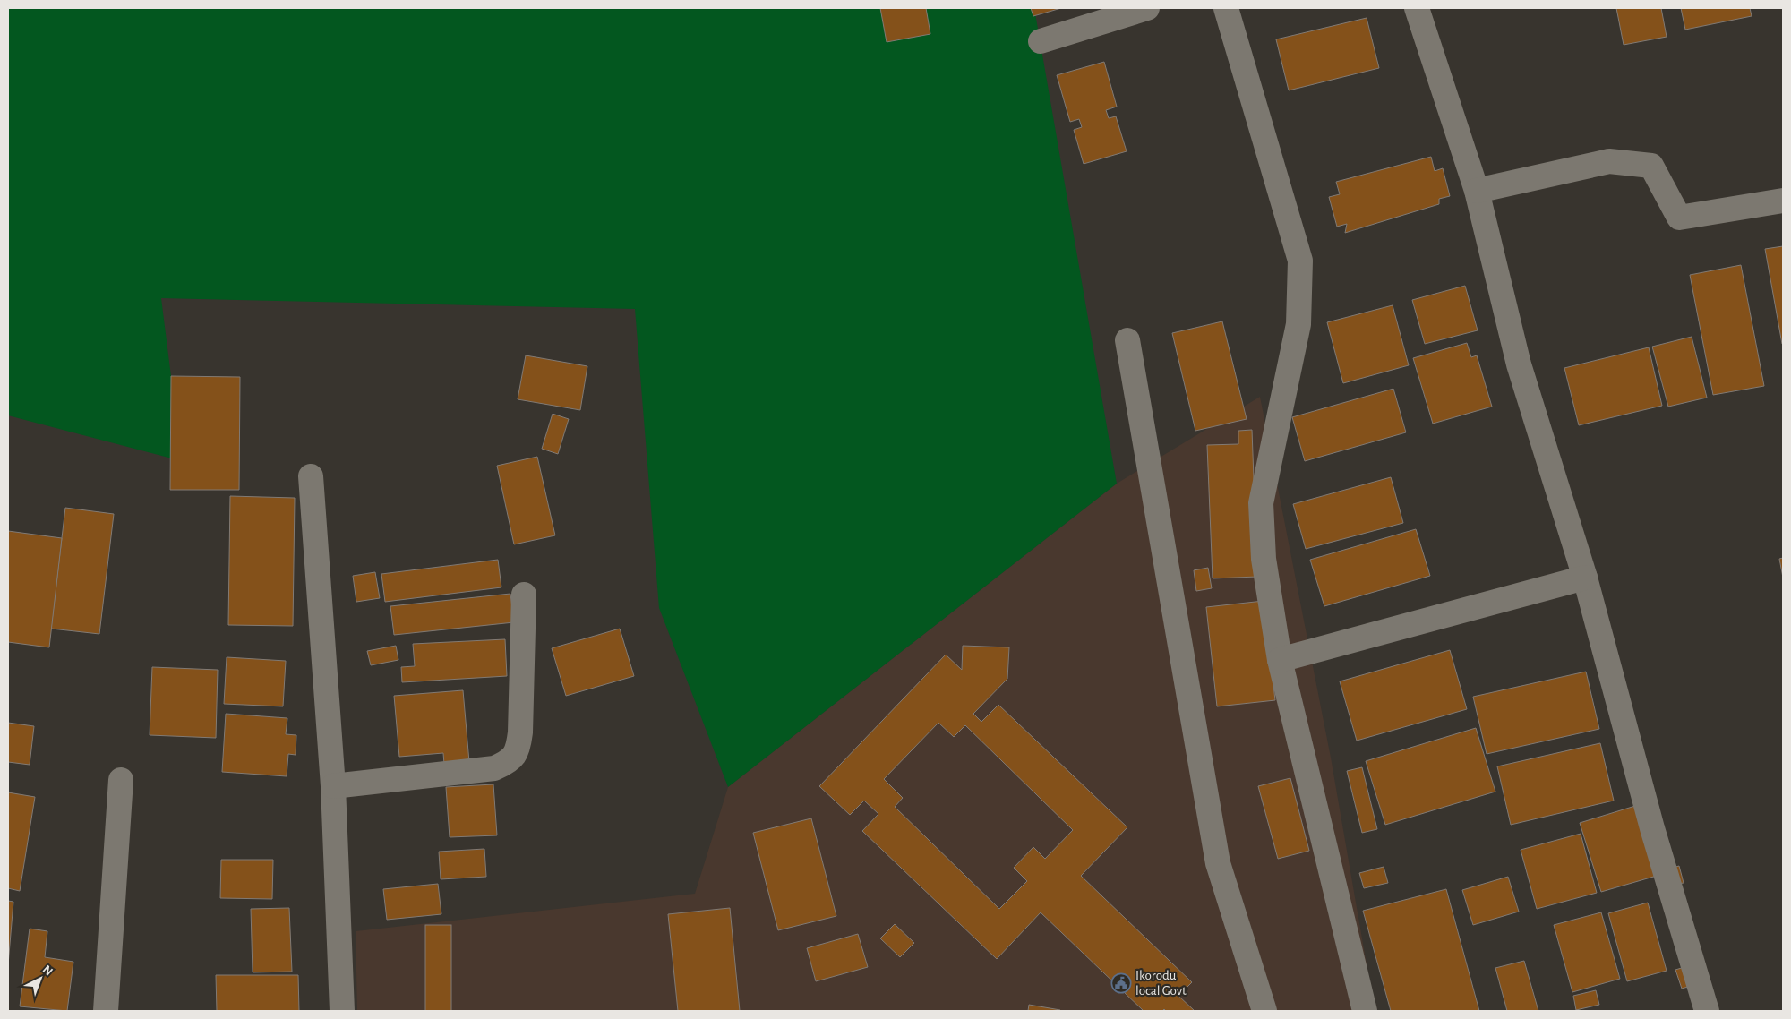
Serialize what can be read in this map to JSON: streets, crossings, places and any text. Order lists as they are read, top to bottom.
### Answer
{
  "places": {
    "public building": ["Ikorodu local Govt"]
  },
  "north": "top right"
}
